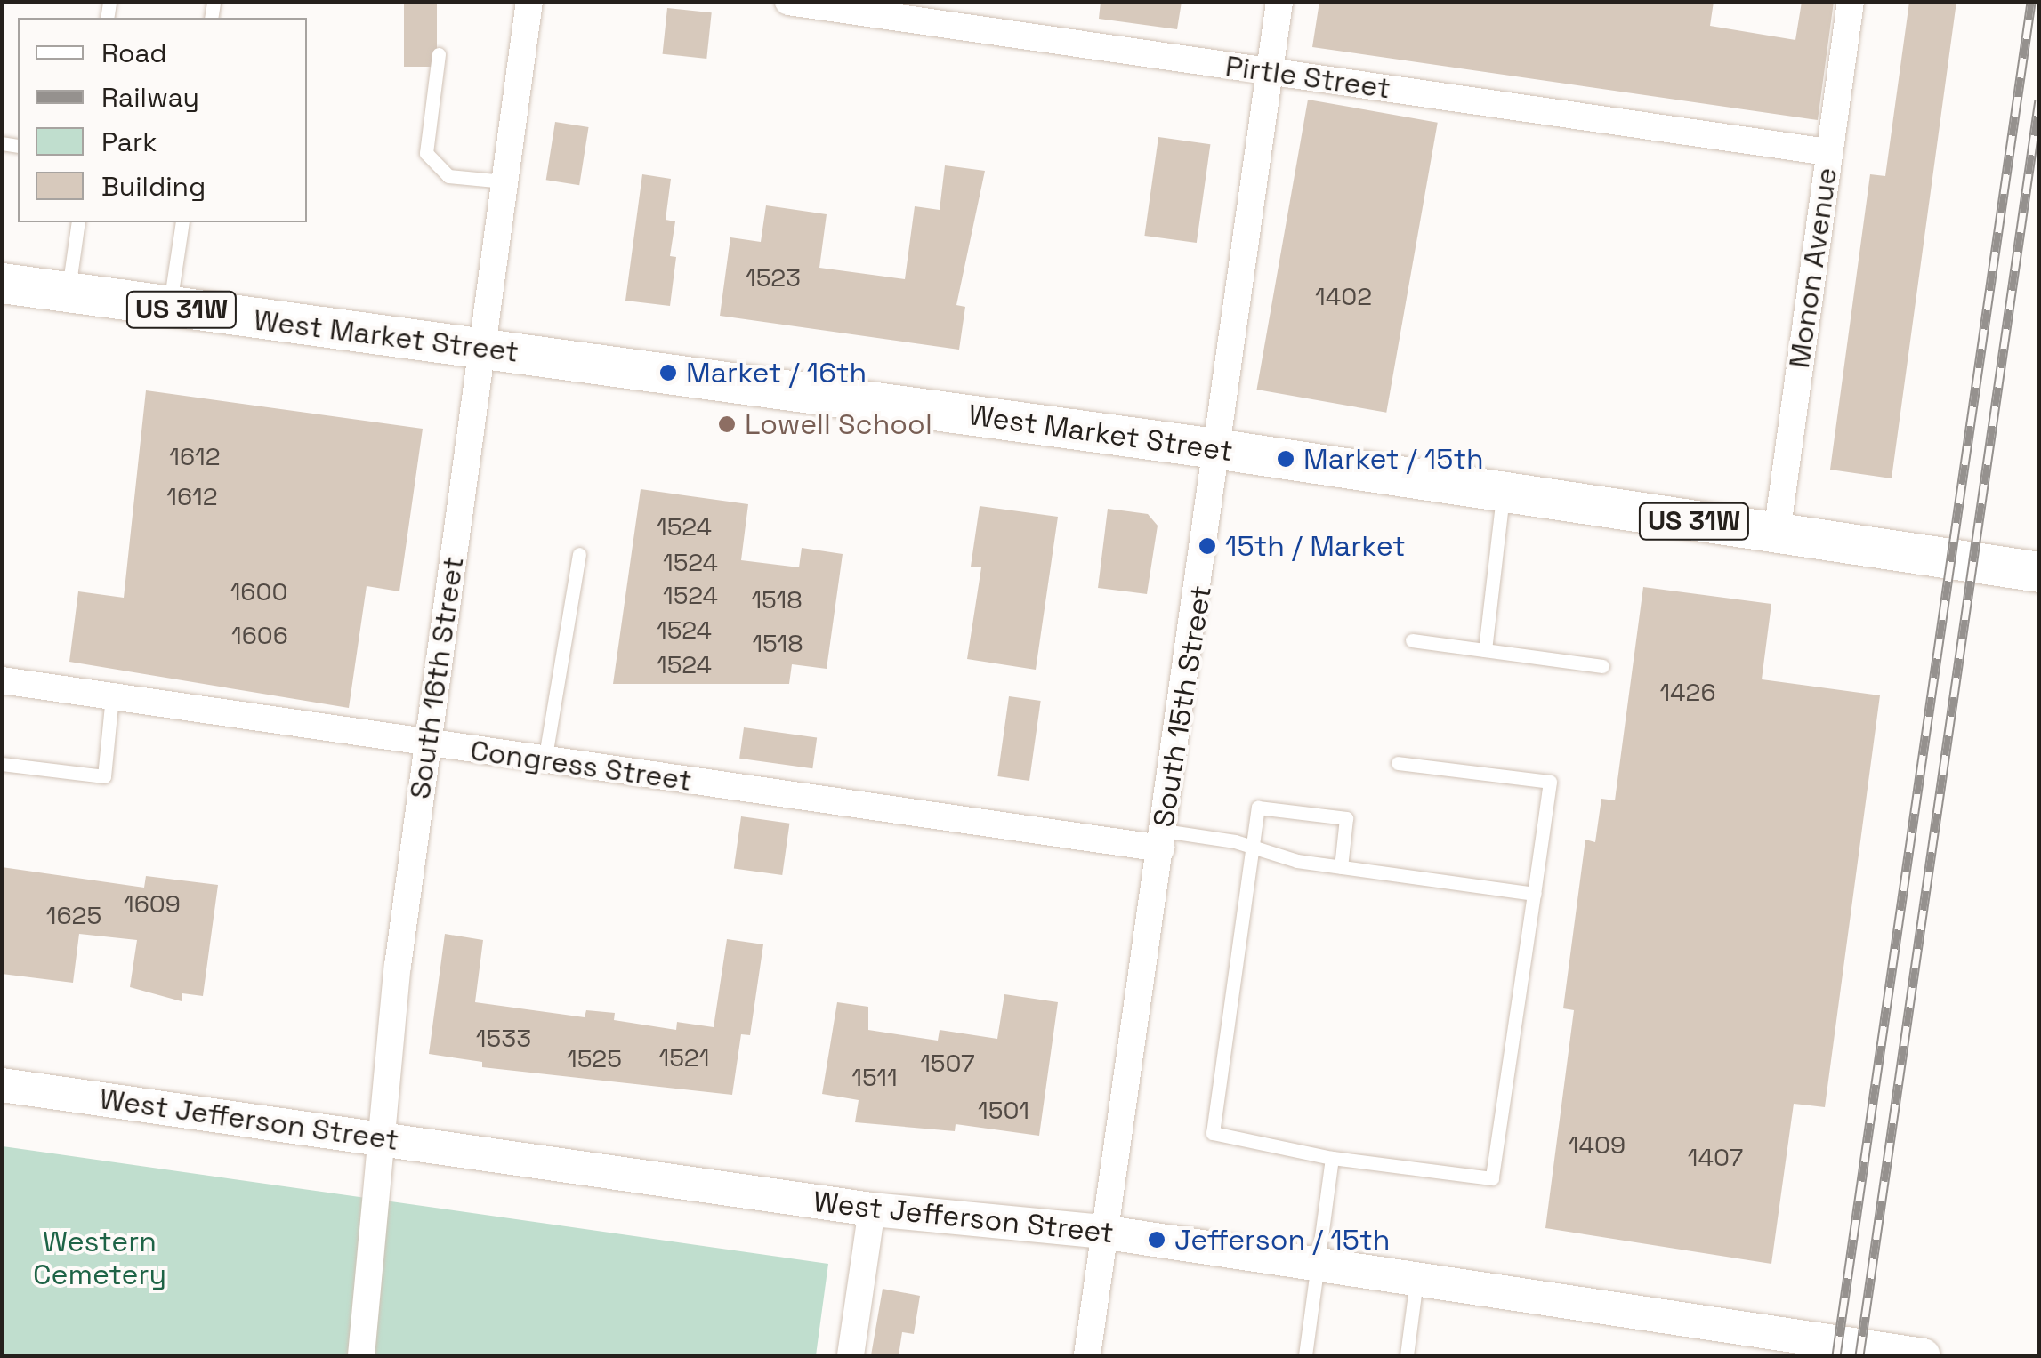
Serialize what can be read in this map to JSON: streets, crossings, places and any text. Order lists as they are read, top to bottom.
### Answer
{
  "streets": {
    "main road": ["US 31W", "West Market Street"],
    "street": [
      "Pirtle Street",
      "Monon Avenue",
      "South 16th Street",
      "South 15th Street",
      "Congress Street",
      "West Jefferson Street"
    ]
  },
  "crossings": [
    ["Pirtle Street", "Monon Avenue"],
    ["Pirtle Street", "South 15th Street"],
    ["Monon Avenue", "West Market Street"],
    ["West Market Street", "South 16th Street"],
    ["West Market Street", "South 15th Street"],
    ["South 16th Street", "Congress Street"],
    ["South 16th Street", "West Jefferson Street"],
    ["South 15th Street", "Congress Street"],
    ["South 15th Street", "West Jefferson Street"]
  ],
  "parks": ["Western Cemetery"],
  "places": [
    "Market / 16th",
    "Lowell School",
    "Market / 15th",
    "15th / Market",
    "Jefferson / 15th"
  ],
  "house_numbers": [
    "1523",
    "1402",
    "1612",
    "1612",
    "1524",
    "1524",
    "1600",
    "1524",
    "1518",
    "1524",
    "1606",
    "1518",
    "1524",
    "1426",
    "1609",
    "1625",
    "1533",
    "1521",
    "1525",
    "1507",
    "1511",
    "1501",
    "1409",
    "1407"
  ],
  "legend": [
    "Road",
    "Railway",
    "Park",
    "Building"
  ]
}
